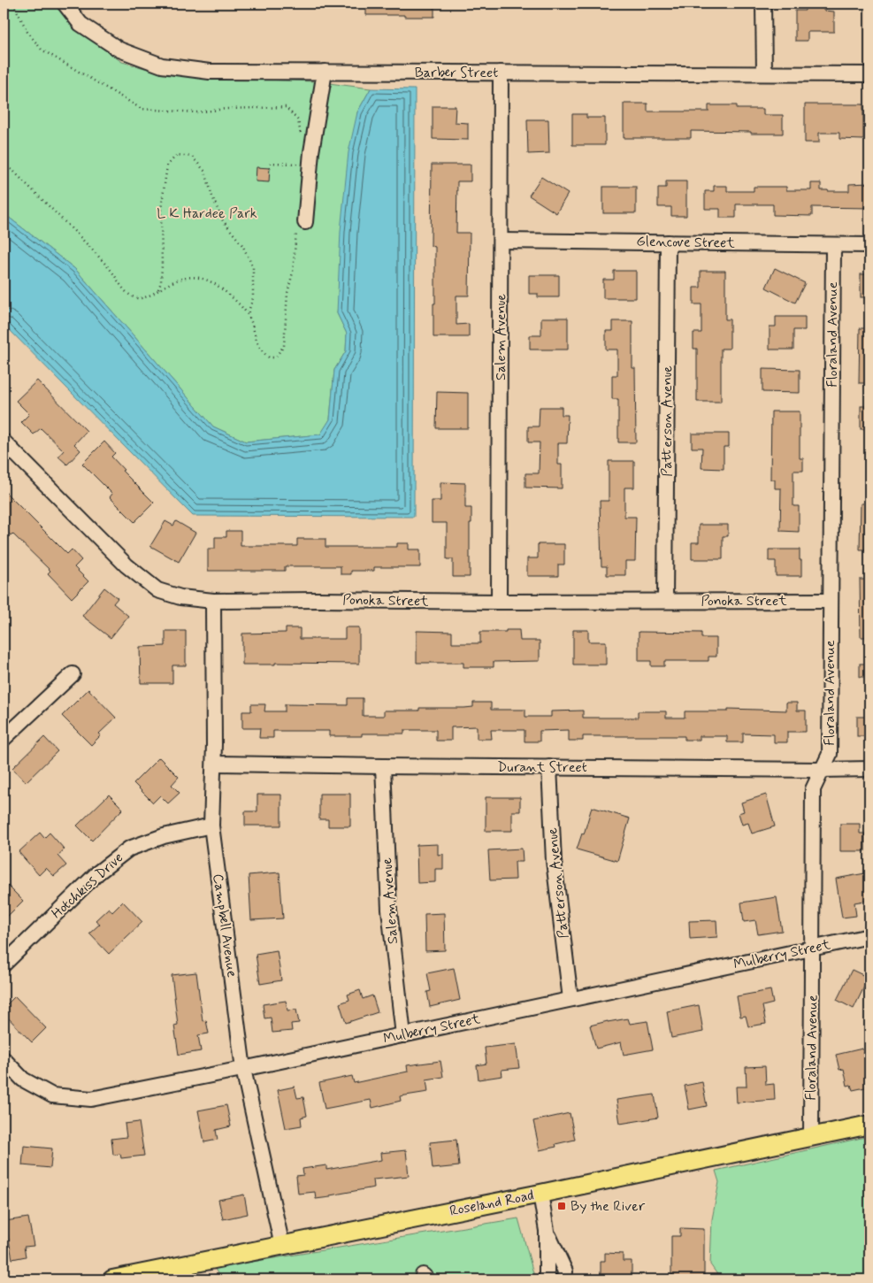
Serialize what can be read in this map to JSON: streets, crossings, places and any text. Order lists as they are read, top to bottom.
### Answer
{
  "streets": {
    "main road": ["Roseland Road"],
    "street": [
      "Barber Street",
      "Glencove Street",
      "Floraland Avenue",
      "Salem Avenue",
      "Patterson Avenue",
      "Ponoka Street",
      "Durant Street",
      "Hotchkiss Drive",
      "Campbell Avenue",
      "Mulberry Street"
    ]
  },
  "crossings": [
    ["Barber Street", "Salem Avenue"],
    ["Glencove Street", "Floraland Avenue"],
    ["Glencove Street", "Salem Avenue"],
    ["Glencove Street", "Patterson Avenue"],
    ["Floraland Avenue", "Ponoka Street"],
    ["Floraland Avenue", "Durant Street"],
    ["Floraland Avenue", "Mulberry Street"],
    ["Floraland Avenue", "Roseland Road"],
    ["Salem Avenue", "Ponoka Street"],
    ["Salem Avenue", "Durant Street"],
    ["Salem Avenue", "Mulberry Street"],
    ["Patterson Avenue", "Ponoka Street"],
    ["Patterson Avenue", "Durant Street"],
    ["Patterson Avenue", "Mulberry Street"],
    ["Ponoka Street", "Campbell Avenue"],
    ["Durant Street", "Campbell Avenue"],
    ["Hotchkiss Drive", "Campbell Avenue"],
    ["Campbell Avenue", "Mulberry Street"],
    ["Campbell Avenue", "Roseland Road"]
  ],
  "parks": ["L K Hardee Park"],
  "places": {
    "transit": ["By the River"]
  }
}
